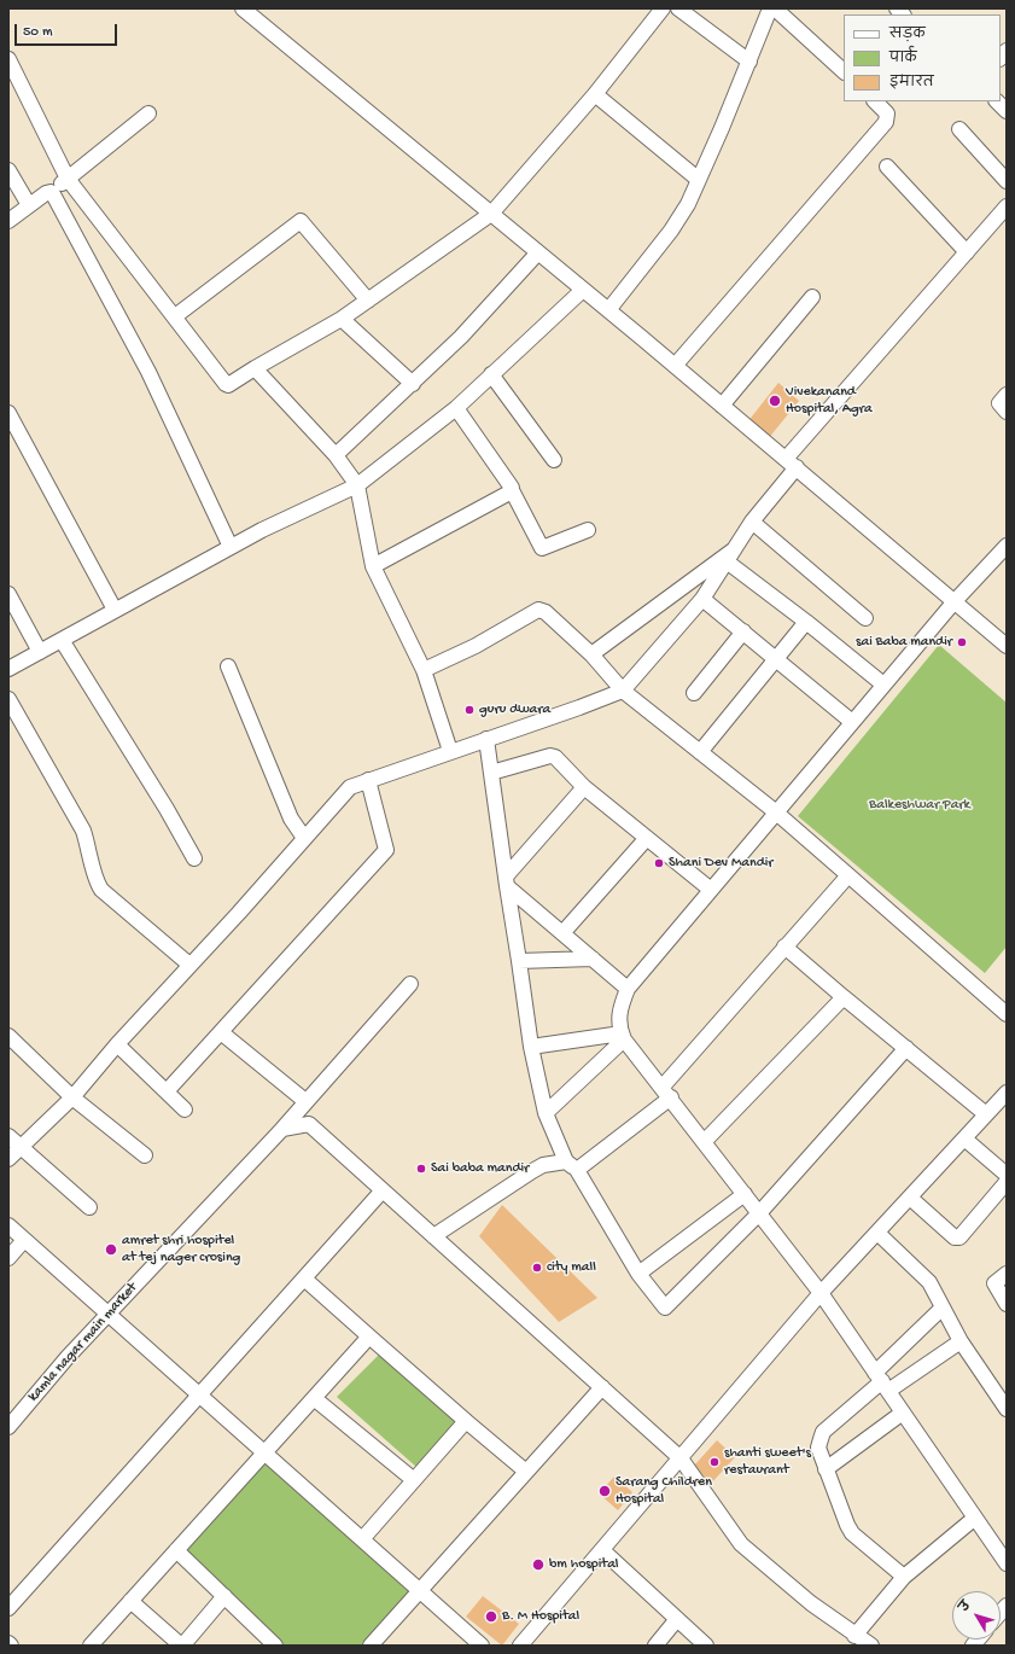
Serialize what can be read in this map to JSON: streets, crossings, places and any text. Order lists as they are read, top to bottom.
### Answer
{
  "streets": {
    "street": ["kamla nagar main market"]
  },
  "parks": ["Balkeshwar Park"],
  "places": [
    "Vivekanand Hospital, Agra",
    "sai Baba mandir",
    "guru dwara",
    "Shani Dev Mandir",
    "Sai baba mandir",
    "amret shri hospitel at tej nager crosing",
    "city mall",
    "shanti sweet's restaurant",
    "Sarang Children Hospital",
    "bm hospital",
    "B. M Hospital"
  ],
  "legend": ["सड़क", "पार्क", "इमारत"],
  "scale_bar": "50 m",
  "north": "top left"
}
